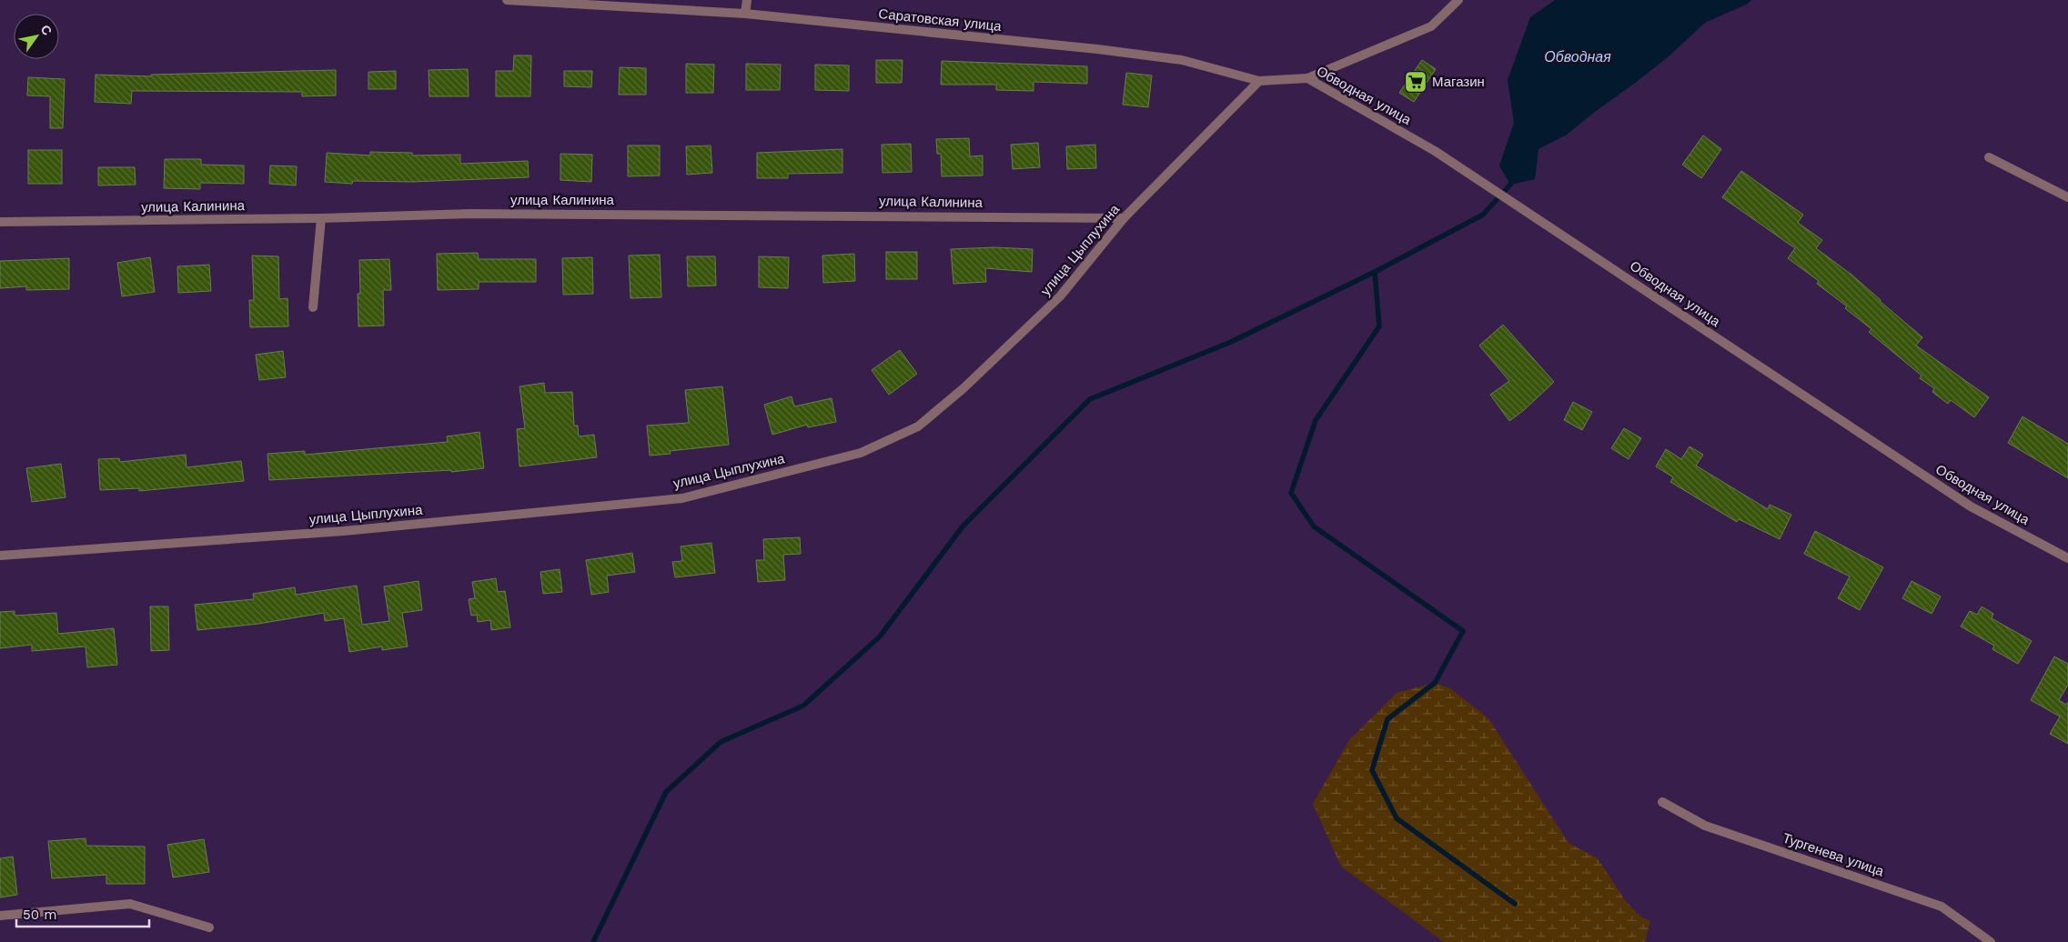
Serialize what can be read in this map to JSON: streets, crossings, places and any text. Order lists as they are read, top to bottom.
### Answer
{
  "streets": {
    "street": [
      "Саратовская улица",
      "Обводная улица",
      "улица Калинина",
      "улица Цыплухина",
      "Тургенева улица"
    ]
  },
  "crossings": [
    ["Саратовская улица", "Обводная улица"],
    ["Саратовская улица", "улица Цыплухина"],
    ["Обводная улица", "улица Цыплухина"],
    ["улица Калинина", "улица Цыплухина"]
  ],
  "water": ["Обводная"],
  "places": {
    "supermarket": ["Магазин"]
  },
  "scale_bar": "50 m",
  "north": "top right"
}
